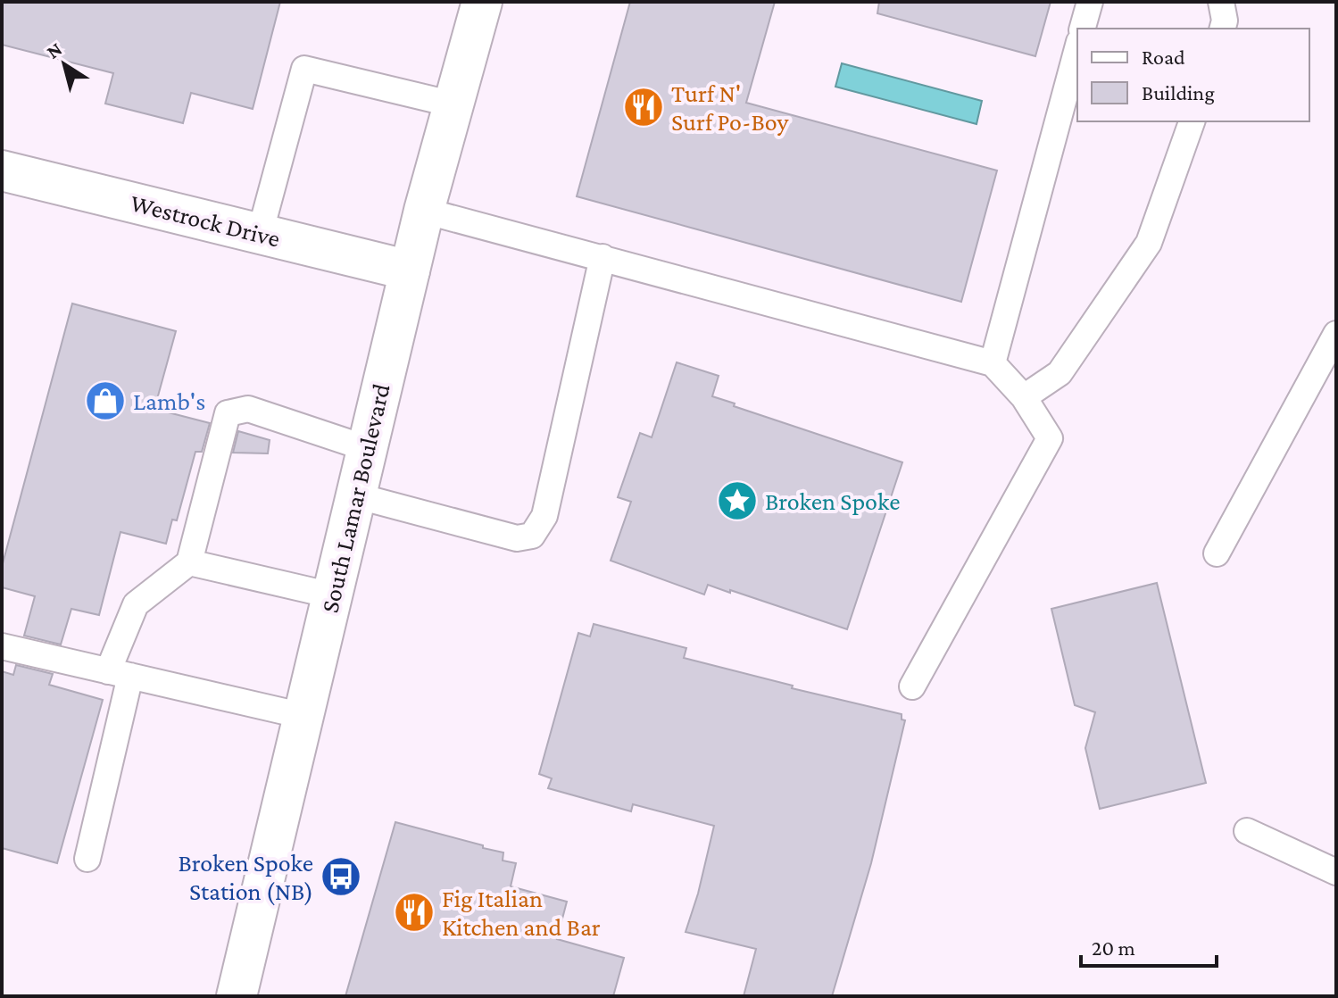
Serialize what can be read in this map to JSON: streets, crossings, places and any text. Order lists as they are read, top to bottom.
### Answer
{
  "streets": {
    "main road": ["Westrock Drive", "South Lamar Boulevard"]
  },
  "crossings": [
    ["Westrock Drive", "South Lamar Boulevard"]
  ],
  "places": {
    "restaurant": ["Turf N' Surf Po-Boy", "Fig Italian Kitchen and Bar"],
    "shop": ["Lamb's"],
    "place": ["Broken Spoke"],
    "bus stop": ["Broken Spoke Station (NB)"]
  },
  "legend": ["Road", "Building"],
  "scale_bar": "20 m",
  "north": "top left"
}
